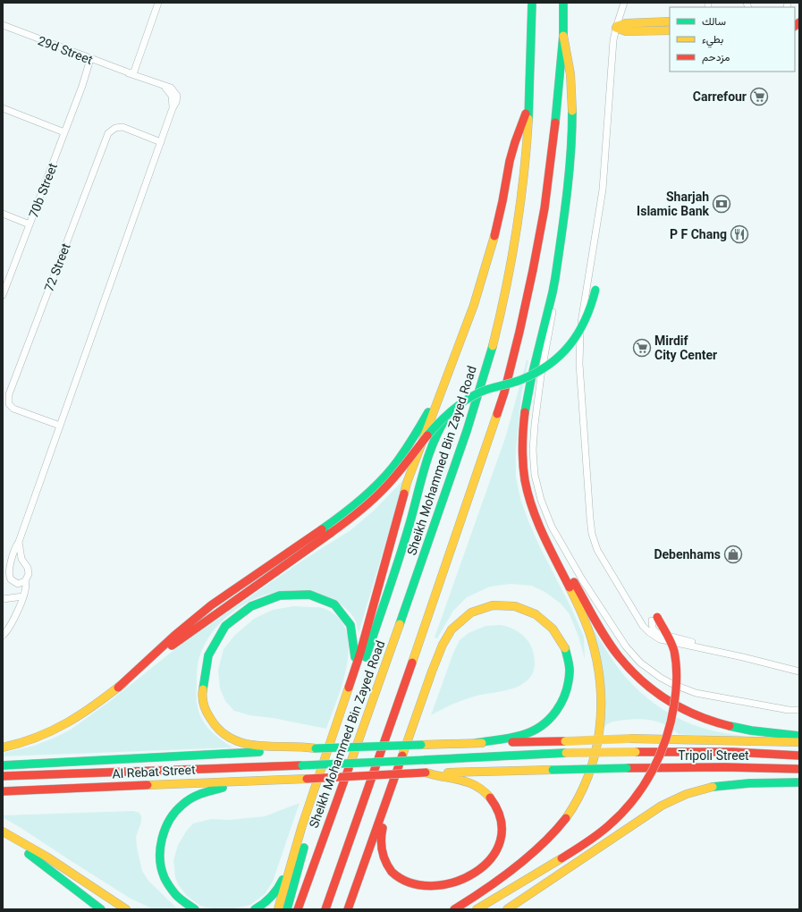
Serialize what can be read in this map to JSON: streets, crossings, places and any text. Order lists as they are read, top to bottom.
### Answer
{
  "streets": {
    "main road": ["Sheikh Mohammed Bin Zayed Road", "Tripoli Street", "Al Rebat Street"],
    "street": ["29d Street", "70b Street", "72 Street"]
  },
  "crossings": [
    ["29d Street", "70b Street"],
    ["29d Street", "72 Street"],
    ["Tripoli Street", "Al Rebat Street"]
  ],
  "places": {
    "supermarket": ["Carrefour", "Mirdif City Center"],
    "bank": ["Sharjah Islamic Bank"],
    "restaurant": ["P F Chang"],
    "shop": ["Debenhams"]
  },
  "legend": ["سالك", "بطيء", "مزدحم"]
}
